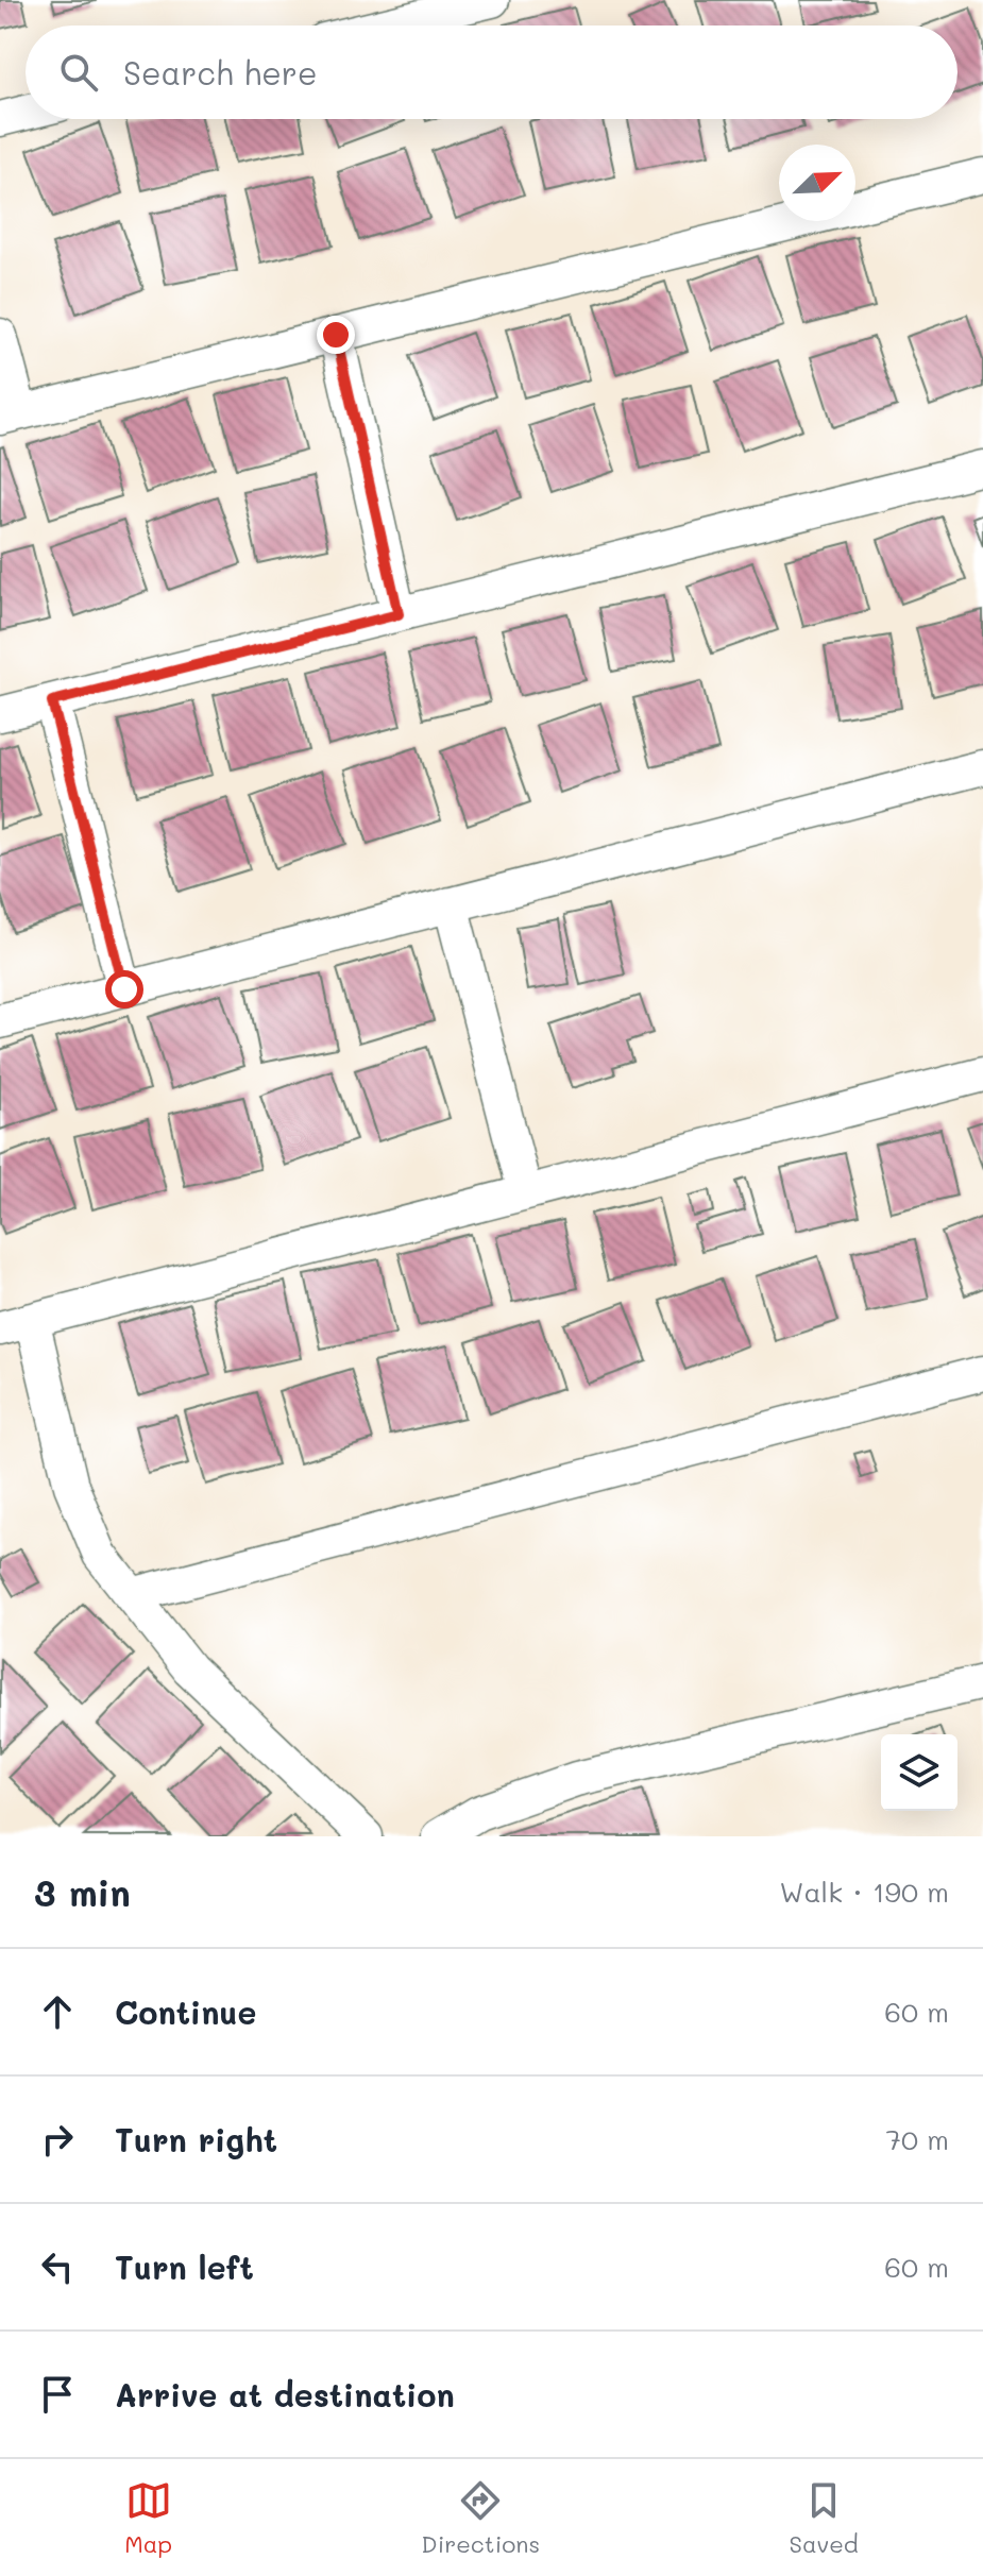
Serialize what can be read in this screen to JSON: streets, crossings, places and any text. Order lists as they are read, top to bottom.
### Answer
{
  "north": "top right",
  "page": {
    "search": "Search here",
    "heading": ["3 min", "Walk · 190 m"],
    "list": [
      ["Continue", "60 m"],
      ["Turn right", "70 m"],
      ["Turn left", "60 m"],
      "Arrive at destination"
    ],
    "nav": ["Map", "Directions", "Saved"]
  }
}
